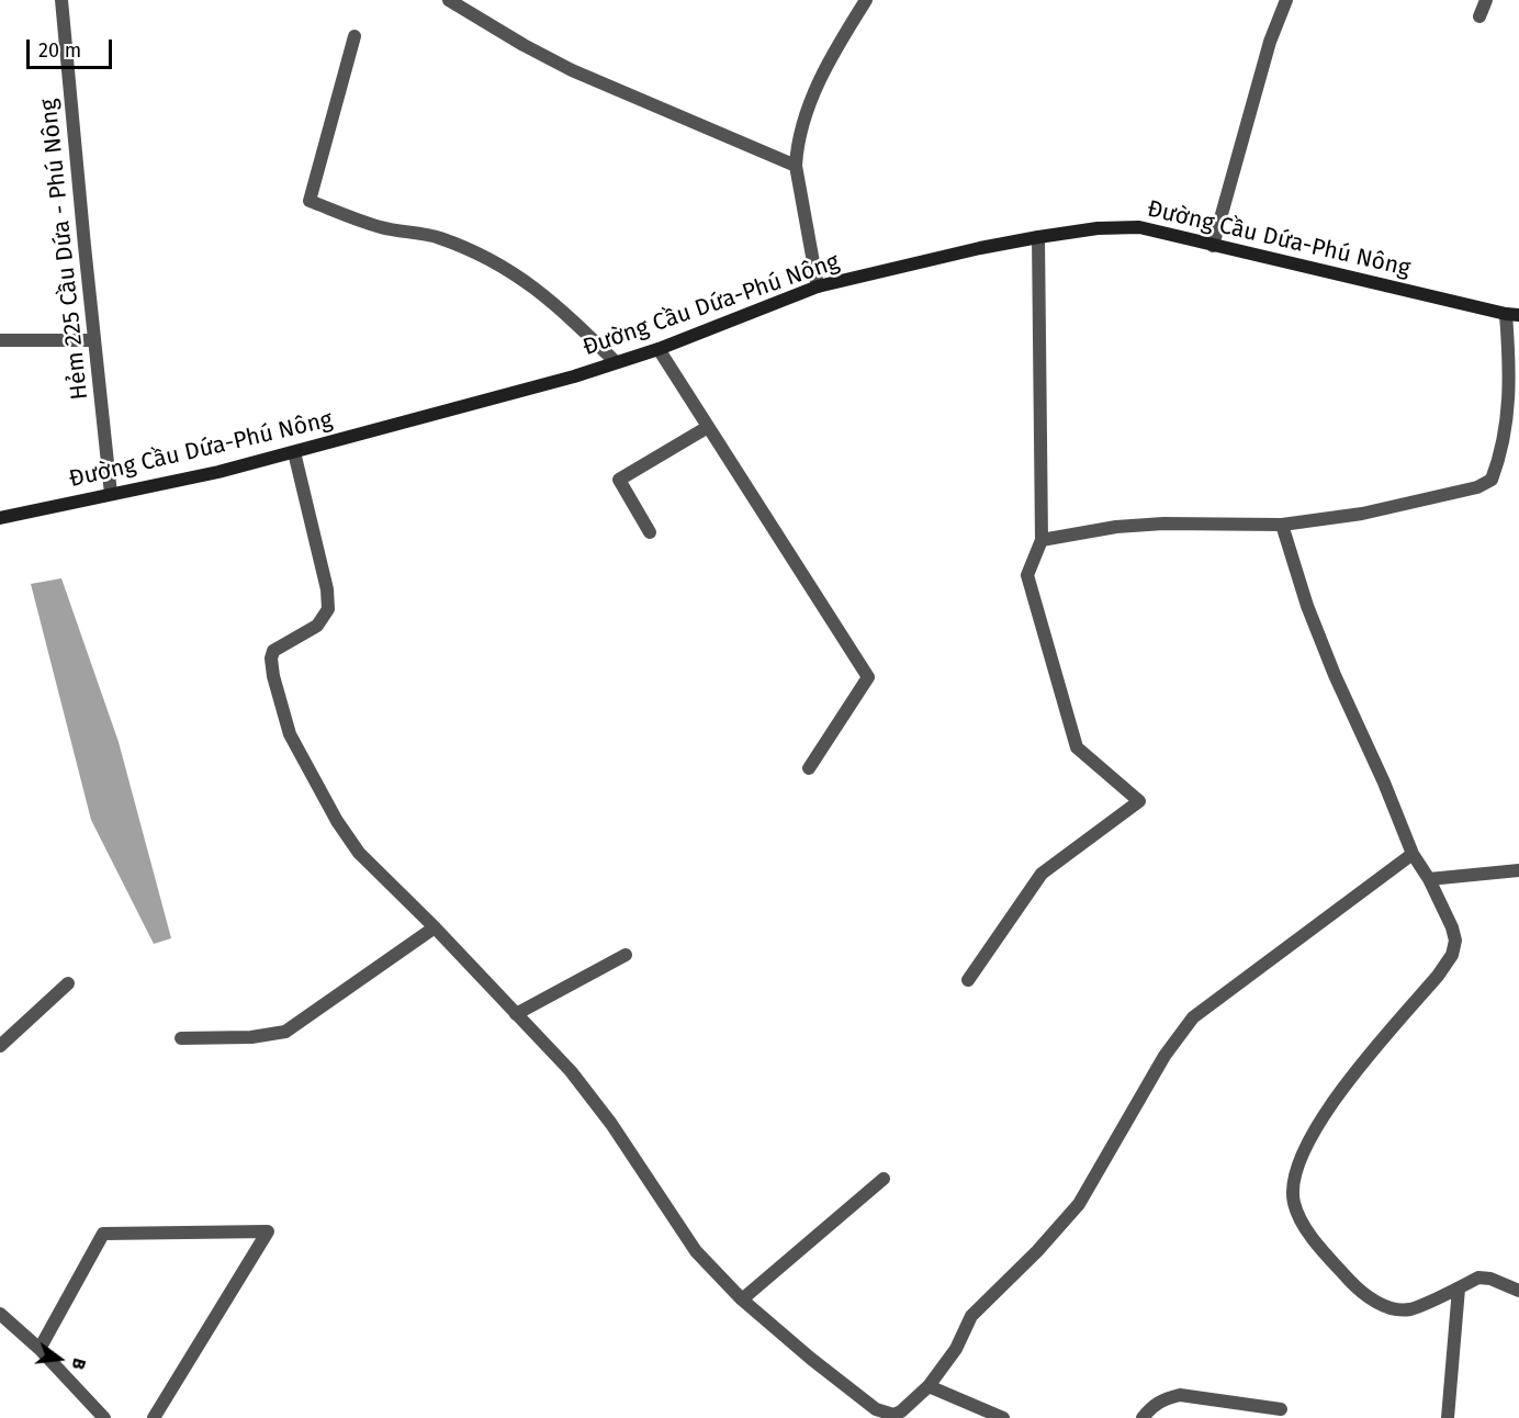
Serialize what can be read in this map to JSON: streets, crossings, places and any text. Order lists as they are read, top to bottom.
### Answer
{
  "streets": {
    "street": ["Đường Cầu Dứa-Phú Nông", "Hẻm 225 Cầu Dứa - Phú Nông"]
  },
  "crossings": [
    ["Đường Cầu Dứa-Phú Nông", "Hẻm 225 Cầu Dứa - Phú Nông"]
  ],
  "scale_bar": "20 m",
  "north": "right"
}
